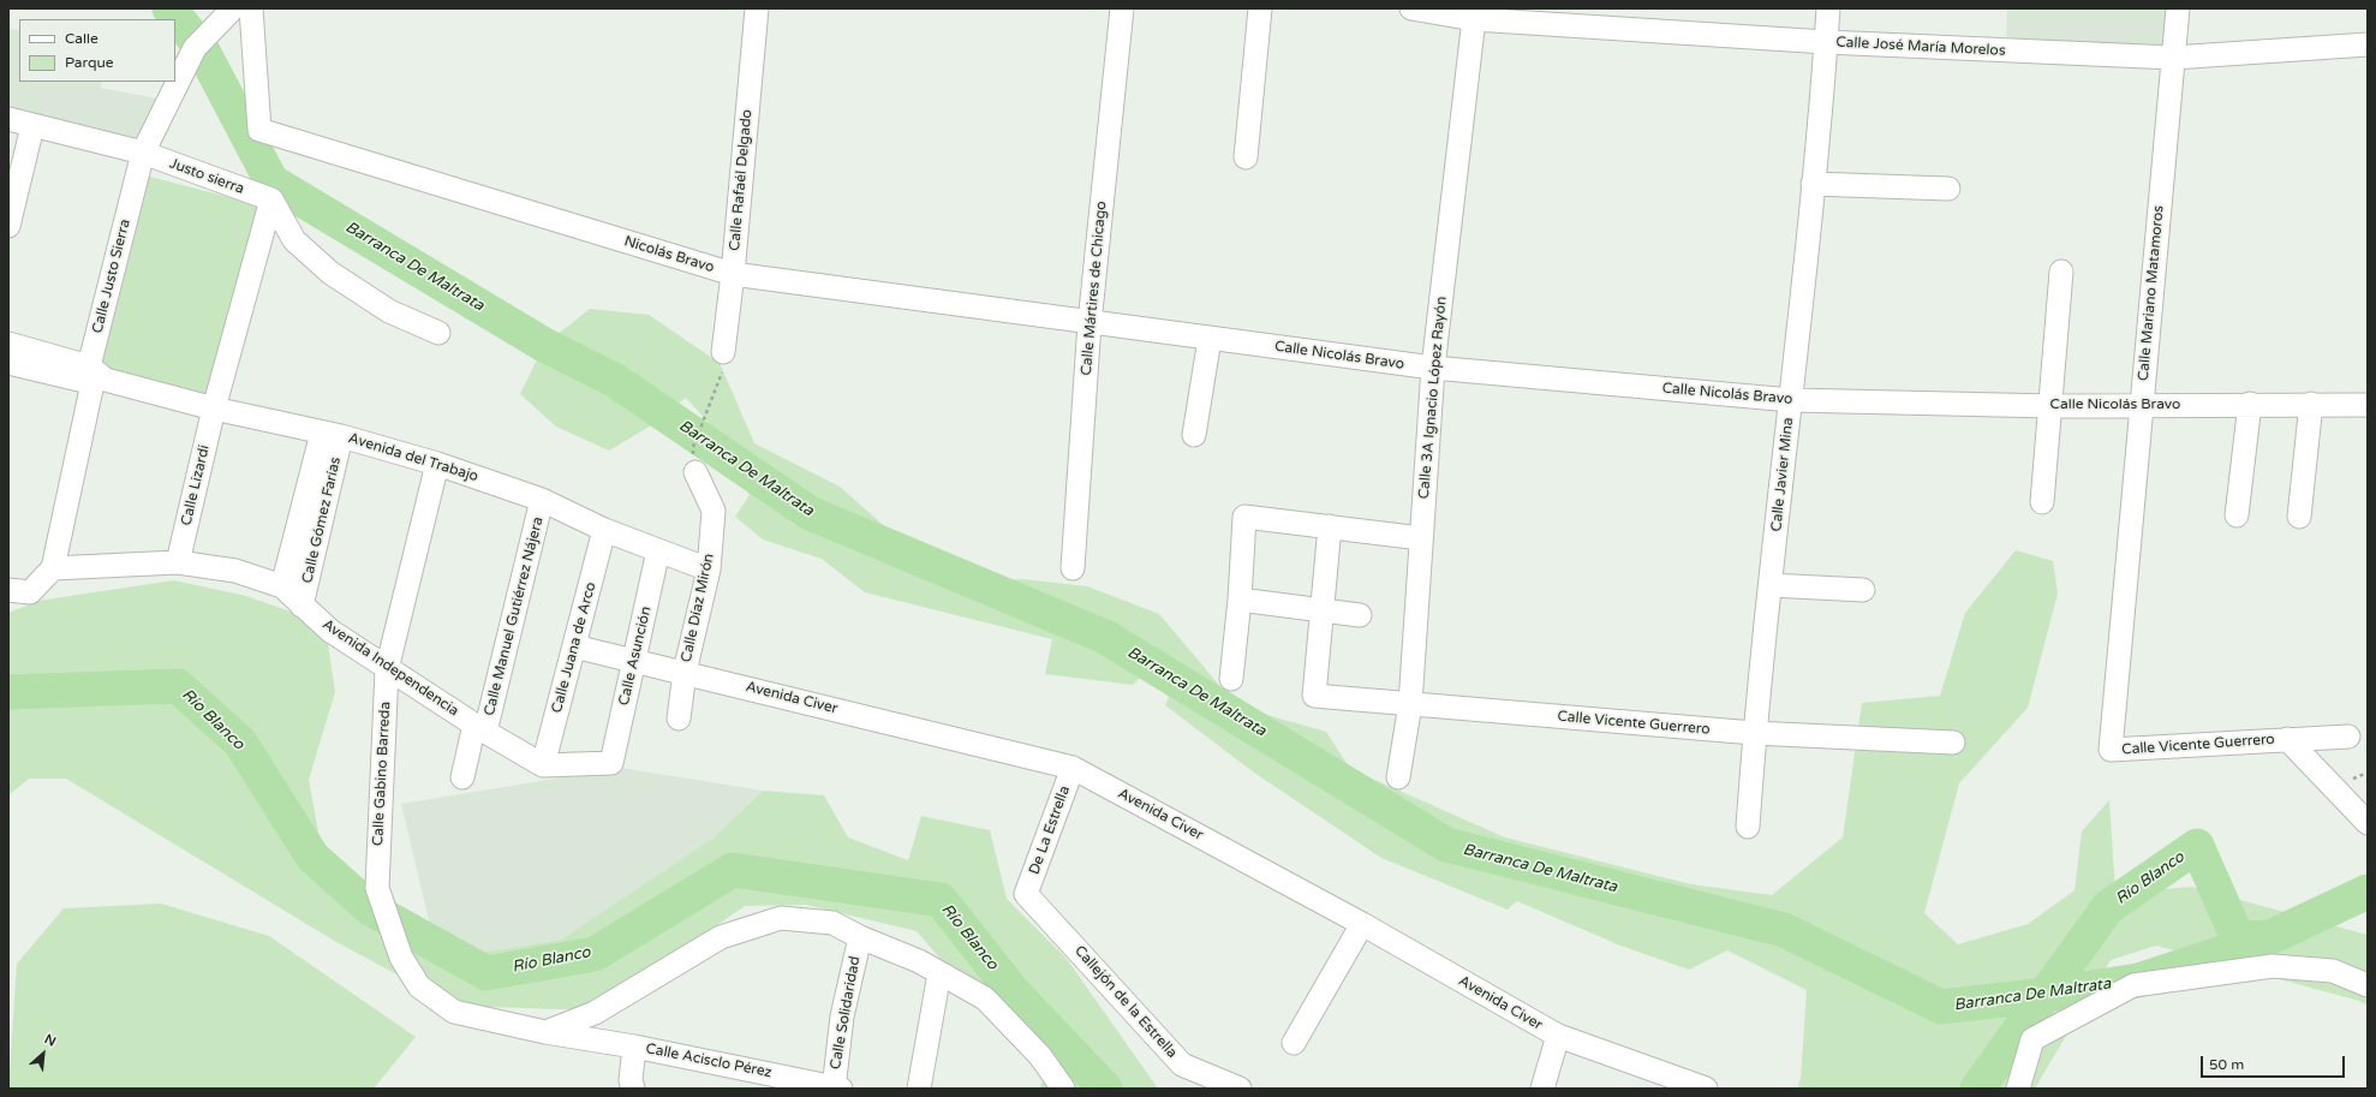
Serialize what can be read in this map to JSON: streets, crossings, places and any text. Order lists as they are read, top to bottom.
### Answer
{
  "streets": {
    "street": [
      "Calle José María Morelos",
      "Justo sierra",
      "Calle Rafaél Delgado",
      "Nicolás Bravo",
      "Calle Justo Sierra",
      "Calle Mártires de Chicago",
      "Calle Mariano Matamoros",
      "Calle Nicolás Bravo",
      "Calle 3A Ignacio López Rayón",
      "Avenida del Trabajo",
      "Calle Javier Mina",
      "Calle Lizardi",
      "Calle Gómez Farías",
      "Calle Díaz Mirón",
      "Calle Manuel Gutiérrez Nájera",
      "Calle Juana de Arco",
      "Calle Asunción",
      "Avenida Independencia",
      "Avenida Civer",
      "Calle Vicente Guerrero",
      "Calle Gabino Barreda",
      "De La Estrella",
      "Callejón de la Estrella",
      "Calle Solidaridad",
      "Calle Acisclo Pérez"
    ]
  },
  "crossings": [
    ["Calle José María Morelos", "Calle Mariano Matamoros"],
    ["Calle José María Morelos", "Calle 3A Ignacio López Rayón"],
    ["Calle José María Morelos", "Calle Javier Mina"],
    ["Justo sierra", "Calle Justo Sierra"],
    ["Calle Rafaél Delgado", "Nicolás Bravo"],
    ["Nicolás Bravo", "Calle Justo Sierra"],
    ["Nicolás Bravo", "Calle Mártires de Chicago"],
    ["Nicolás Bravo", "Calle Nicolás Bravo"],
    ["Calle Justo Sierra", "Avenida del Trabajo"],
    ["Calle Justo Sierra", "Avenida Independencia"],
    ["Calle Mártires de Chicago", "Calle Nicolás Bravo"],
    ["Calle Mariano Matamoros", "Calle Nicolás Bravo"],
    ["Calle Mariano Matamoros", "Calle Vicente Guerrero"],
    ["Calle Nicolás Bravo", "Calle 3A Ignacio López Rayón"],
    ["Calle Nicolás Bravo", "Calle Javier Mina"],
    ["Calle 3A Ignacio López Rayón", "Calle Vicente Guerrero"],
    ["Avenida del Trabajo", "Calle Lizardi"],
    ["Avenida del Trabajo", "Calle Gómez Farías"],
    ["Avenida del Trabajo", "Calle Díaz Mirón"],
    ["Avenida del Trabajo", "Calle Manuel Gutiérrez Nájera"],
    ["Avenida del Trabajo", "Calle Juana de Arco"],
    ["Avenida del Trabajo", "Calle Asunción"],
    ["Avenida del Trabajo", "Calle Gabino Barreda"],
    ["Calle Javier Mina", "Calle Vicente Guerrero"],
    ["Calle Lizardi", "Avenida Independencia"],
    ["Calle Gómez Farías", "Avenida Independencia"],
    ["Calle Díaz Mirón", "Avenida Civer"],
    ["Calle Manuel Gutiérrez Nájera", "Avenida Independencia"],
    ["Calle Juana de Arco", "Calle Asunción"],
    ["Calle Juana de Arco", "Avenida Independencia"],
    ["Calle Juana de Arco", "Avenida Civer"],
    ["Calle Asunción", "Avenida Independencia"],
    ["Calle Asunción", "Avenida Civer"],
    ["Avenida Independencia", "Calle Gabino Barreda"],
    ["Avenida Civer", "De La Estrella"],
    ["Calle Gabino Barreda", "Calle Acisclo Pérez"],
    ["De La Estrella", "Callejón de la Estrella"],
    ["Calle Solidaridad", "Calle Acisclo Pérez"]
  ],
  "water": ["Barranca De Maltrata", "Río Blanco"],
  "legend": ["Calle", "Parque"],
  "scale_bar": "50 m",
  "north": "top right"
}
